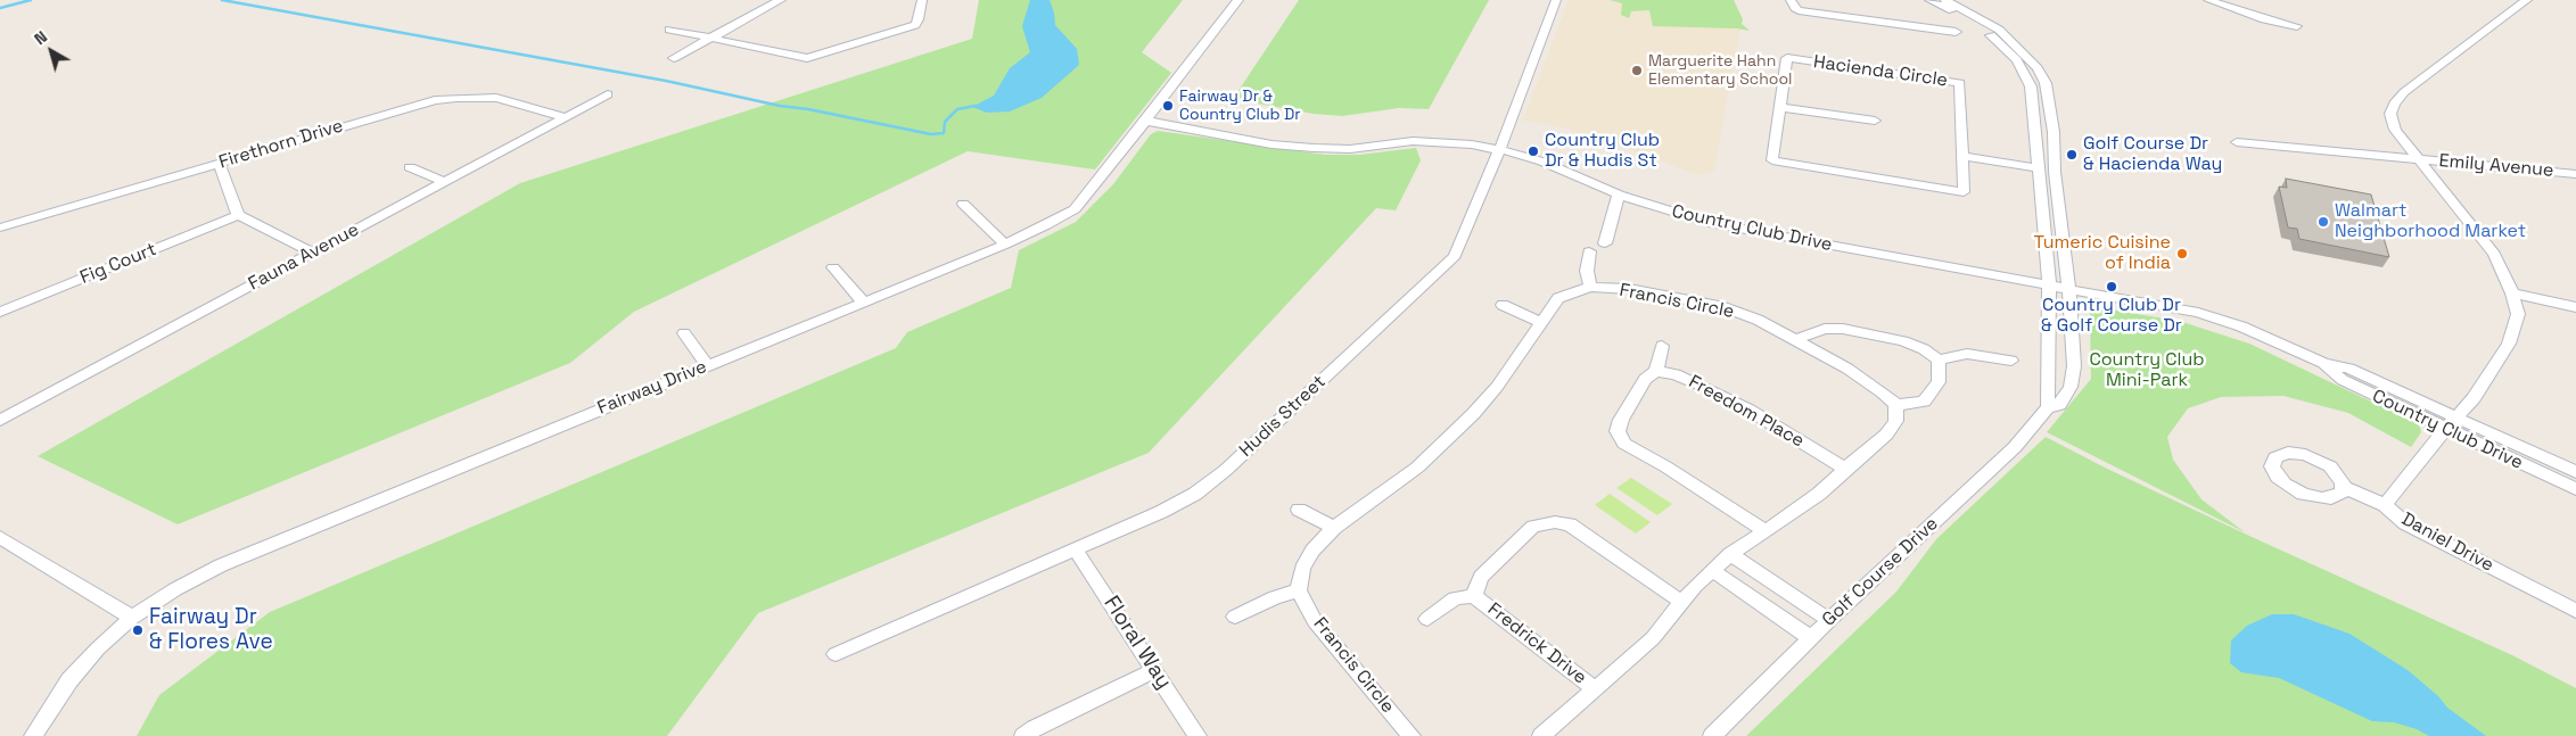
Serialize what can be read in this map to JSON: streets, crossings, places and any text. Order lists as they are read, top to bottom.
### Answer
{
  "streets": {
    "street": [
      "Hacienda Circle",
      "Firethorn Drive",
      "Emily Avenue",
      "Country Club Drive",
      "Fauna Avenue",
      "Fig Court",
      "Francis Circle",
      "Fairway Drive",
      "Freedom Place",
      "Hudis Street",
      "Daniel Drive",
      "Golf Course Drive",
      "Floral Way",
      "Fredrick Drive"
    ]
  },
  "crossings": [
    ["Firethorn Drive", "Fauna Avenue"],
    ["Emily Avenue", "Daniel Drive"],
    ["Country Club Drive", "Fairway Drive"],
    ["Country Club Drive", "Hudis Street"],
    ["Country Club Drive", "Daniel Drive"],
    ["Country Club Drive", "Golf Course Drive"],
    ["Hudis Street", "Floral Way"]
  ],
  "parks": ["Country Club Mini-Park"],
  "places": [
    "Marguerite Hahn Elementary School",
    "Fairway Dr & Country Club Dr",
    "Country Club Dr & Hudis St",
    "Golf Course Dr & Hacienda Way",
    "Walmart Neighborhood Market",
    "Tumeric Cuisine of India",
    "Country Club Dr & Golf Course Dr",
    "Fairway Dr & Flores Ave"
  ],
  "north": "top left"
}
